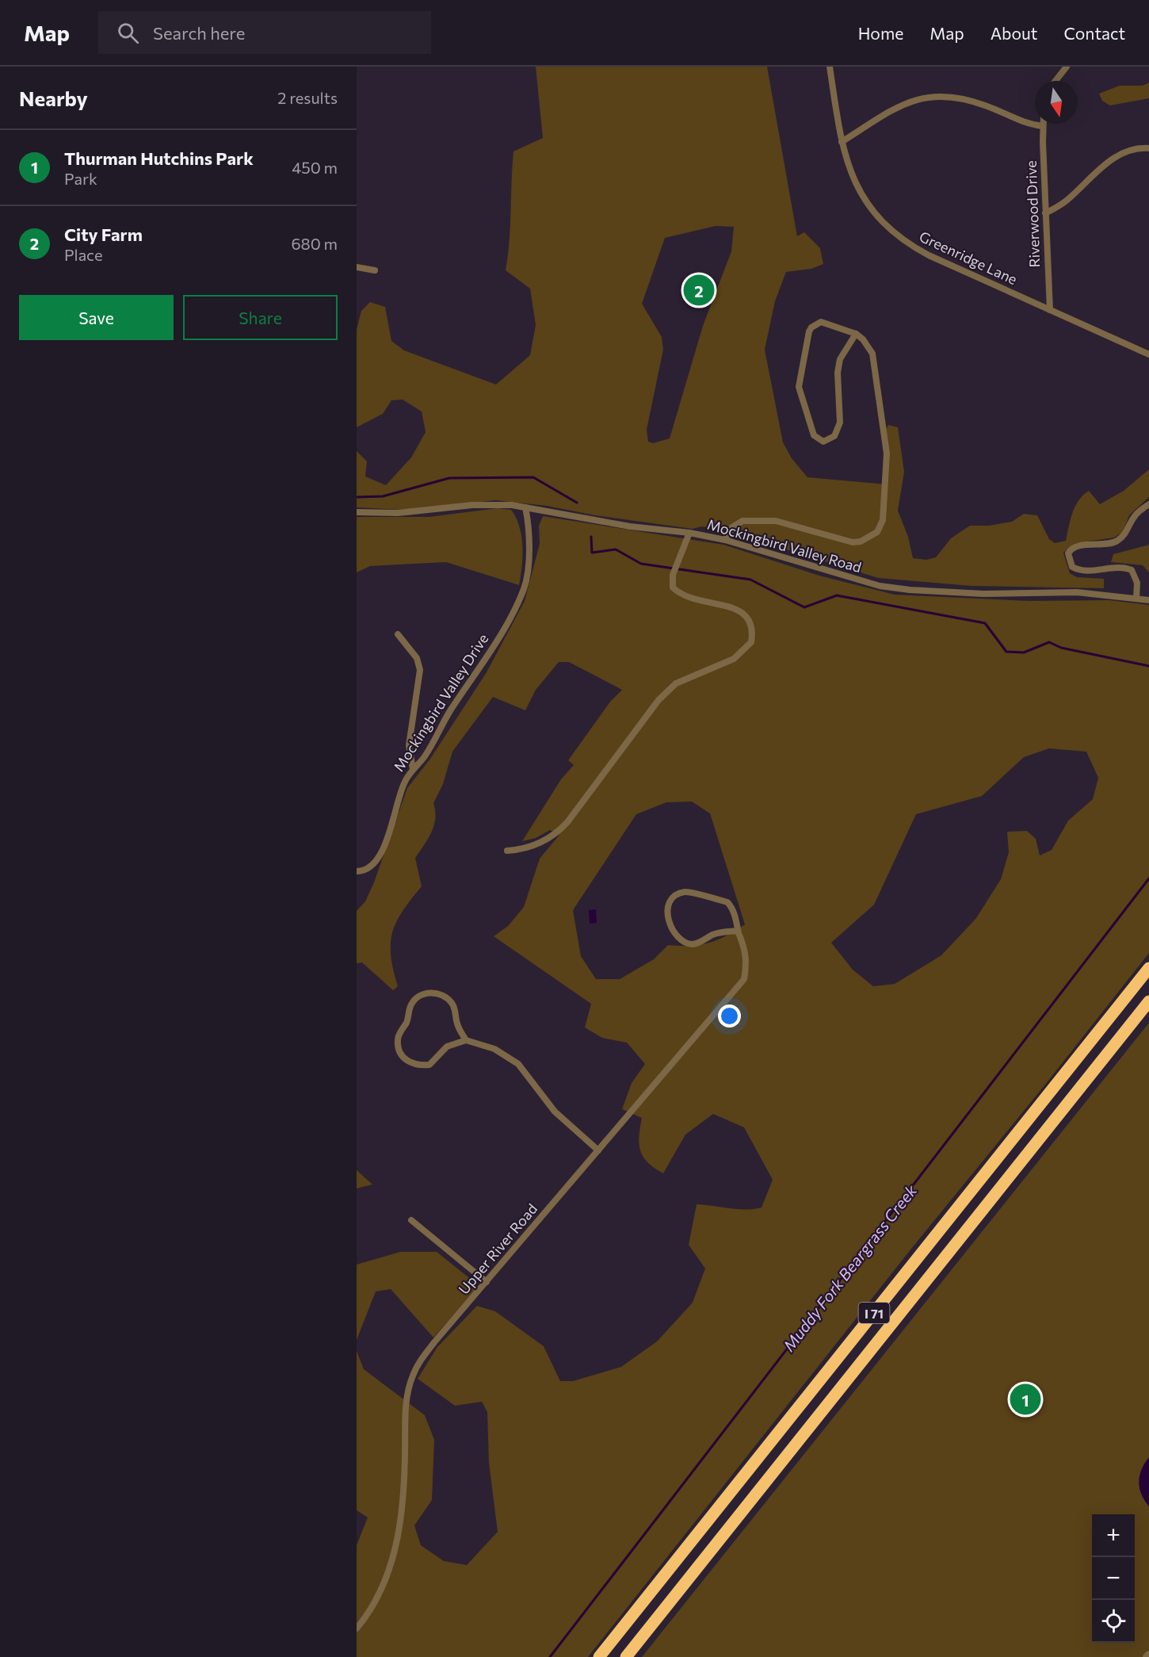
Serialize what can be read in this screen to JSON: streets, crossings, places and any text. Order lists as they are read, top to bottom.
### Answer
{
  "streets": {
    "highway": ["I 71"],
    "street": [
      "Riverwood Drive",
      "Greenridge Lane",
      "Mockingbird Valley Road",
      "Mockingbird Valley Drive",
      "Upper River Road"
    ]
  },
  "crossings": [
    ["Riverwood Drive", "Greenridge Lane"],
    ["Mockingbird Valley Road", "Mockingbird Valley Drive"]
  ],
  "water": ["Muddy Fork Beargrass Creek"],
  "north": "bottom",
  "page": {
    "header": "Map",
    "search": "Search here",
    "nav": [
      "Home",
      "Map",
      "About",
      "Contact"
    ],
    "heading": ["Nearby", "2 results"],
    "list": [
      {
        "mark": "1",
        "name": "Thurman Hutchins Park",
        "note": "Park",
        "value": "450 m"
      },
      {
        "mark": "2",
        "name": "City Farm",
        "note": "Place",
        "value": "680 m"
      }
    ],
    "pins": ["2", "1"],
    "buttons": ["Save", "Share"],
    "map_buttons": ["+", "−"]
  }
}
